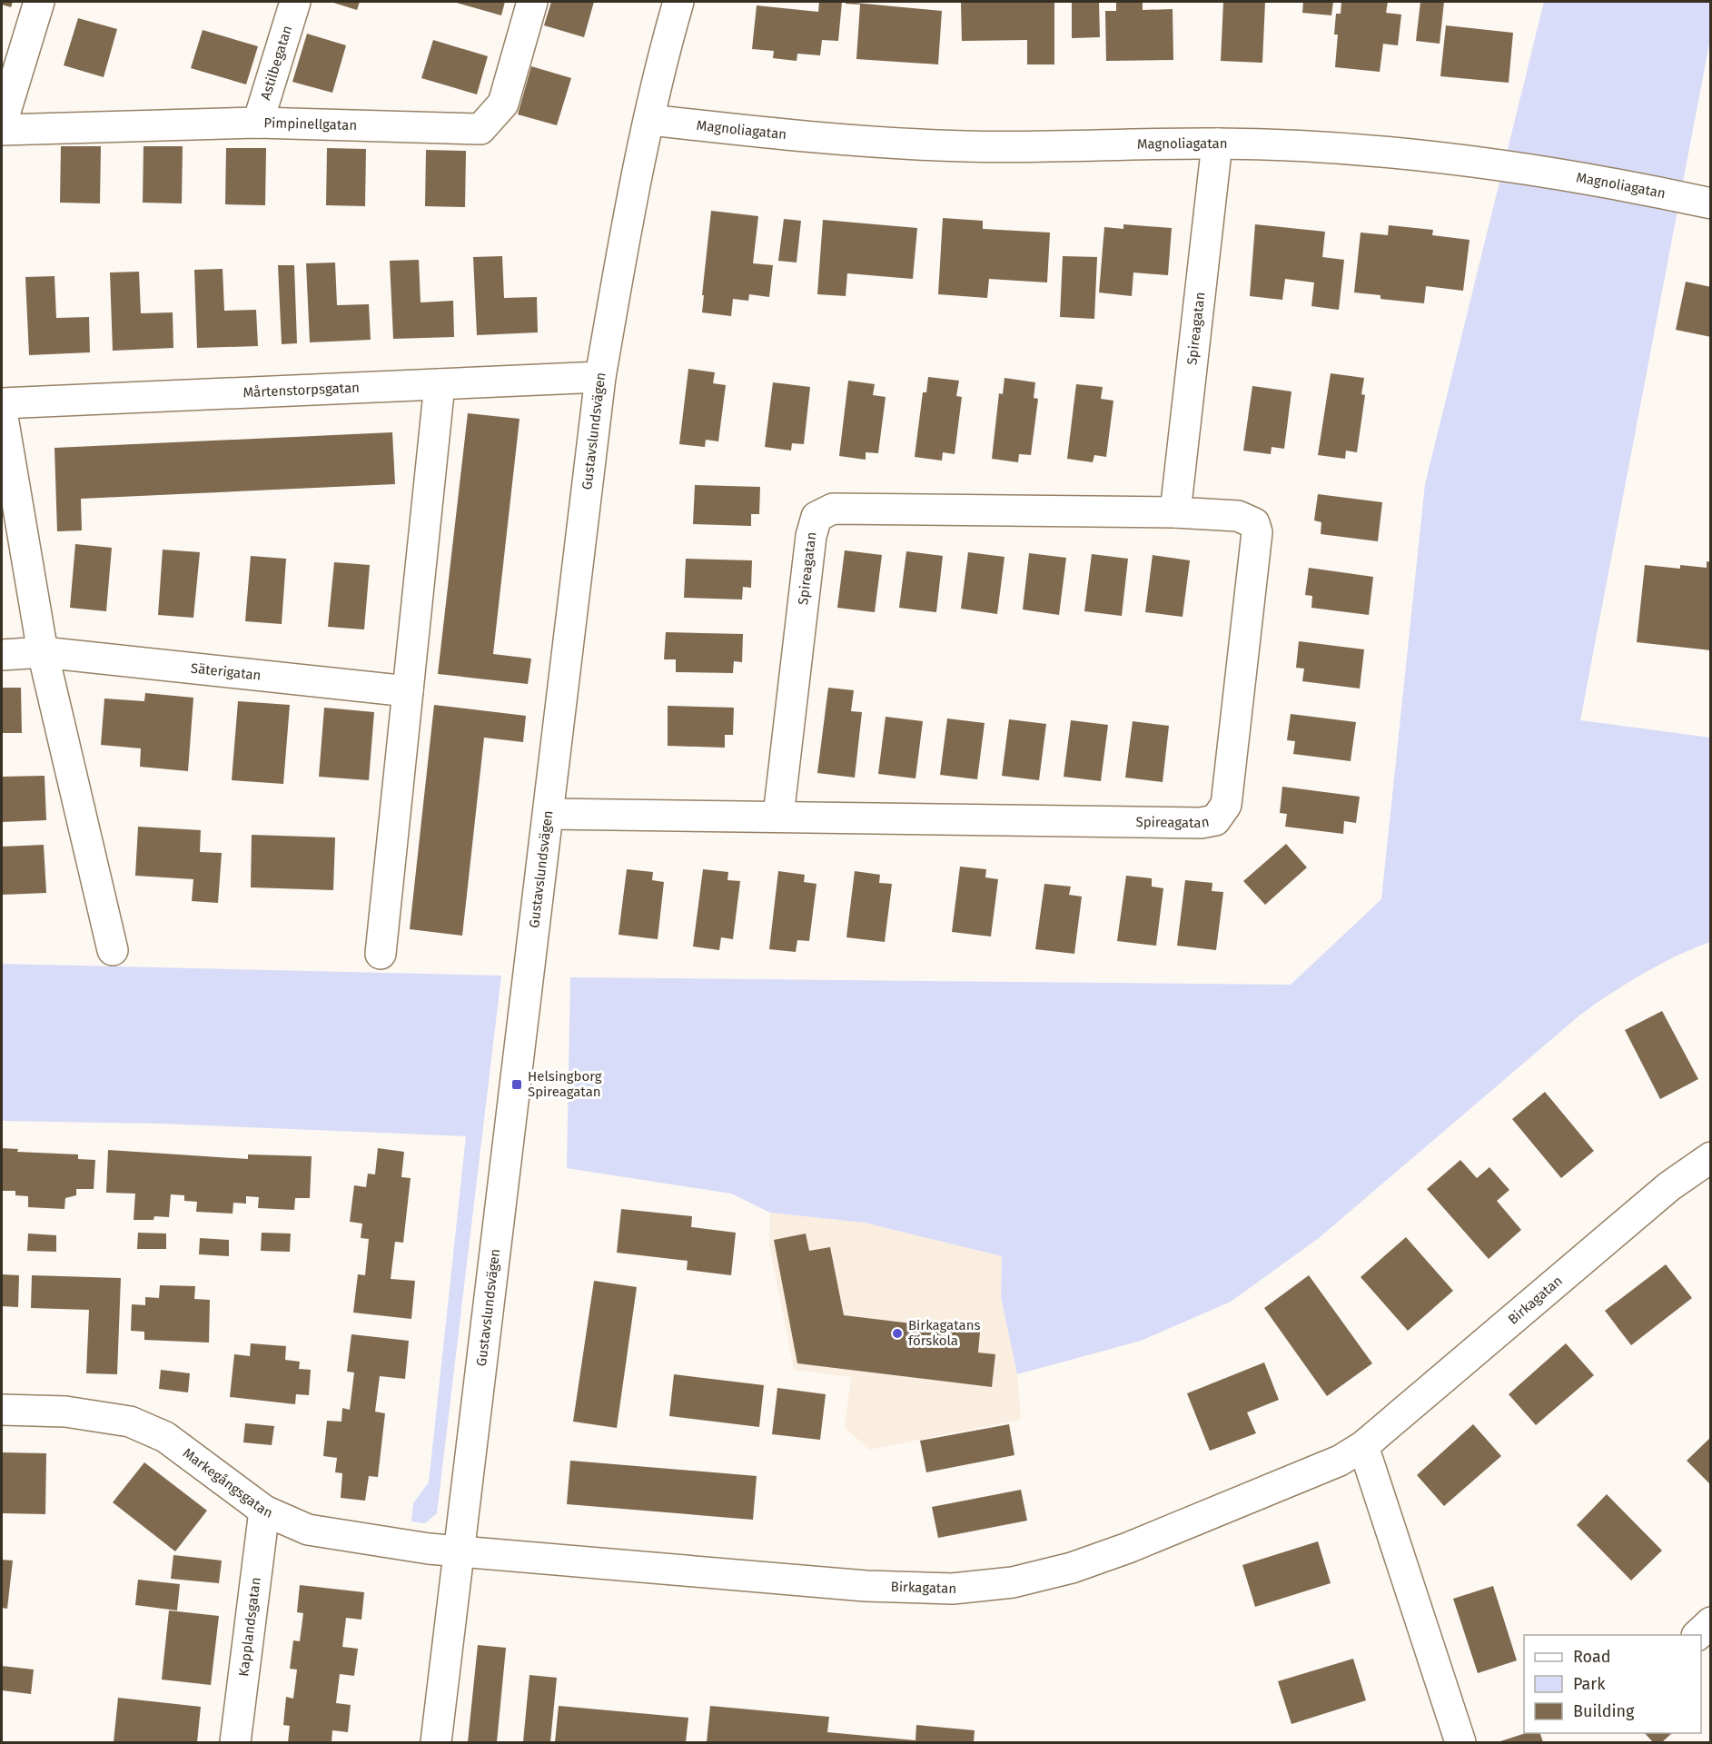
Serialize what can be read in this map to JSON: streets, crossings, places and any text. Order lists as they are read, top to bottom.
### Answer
{
  "streets": {
    "street": [
      "Astilbegatan",
      "Pimpinellgatan",
      "Magnoliagatan",
      "Spireagatan",
      "Mårtenstorpsgatan",
      "Gustavslundsvägen",
      "Säterigatan",
      "Birkagatan",
      "Markegångsgatan",
      "Kapplandsgatan"
    ]
  },
  "crossings": [
    ["Astilbegatan", "Pimpinellgatan"],
    ["Magnoliagatan", "Spireagatan"],
    ["Magnoliagatan", "Gustavslundsvägen"],
    ["Spireagatan", "Gustavslundsvägen"],
    ["Mårtenstorpsgatan", "Gustavslundsvägen"],
    ["Gustavslundsvägen", "Birkagatan"],
    ["Gustavslundsvägen", "Markegångsgatan"],
    ["Birkagatan", "Markegångsgatan"],
    ["Markegångsgatan", "Kapplandsgatan"]
  ],
  "places": {
    "transit": ["Helsingborg Spireagatan"],
    "other": ["Birkagatans förskola"]
  },
  "legend": ["Road", "Park", "Building"]
}
